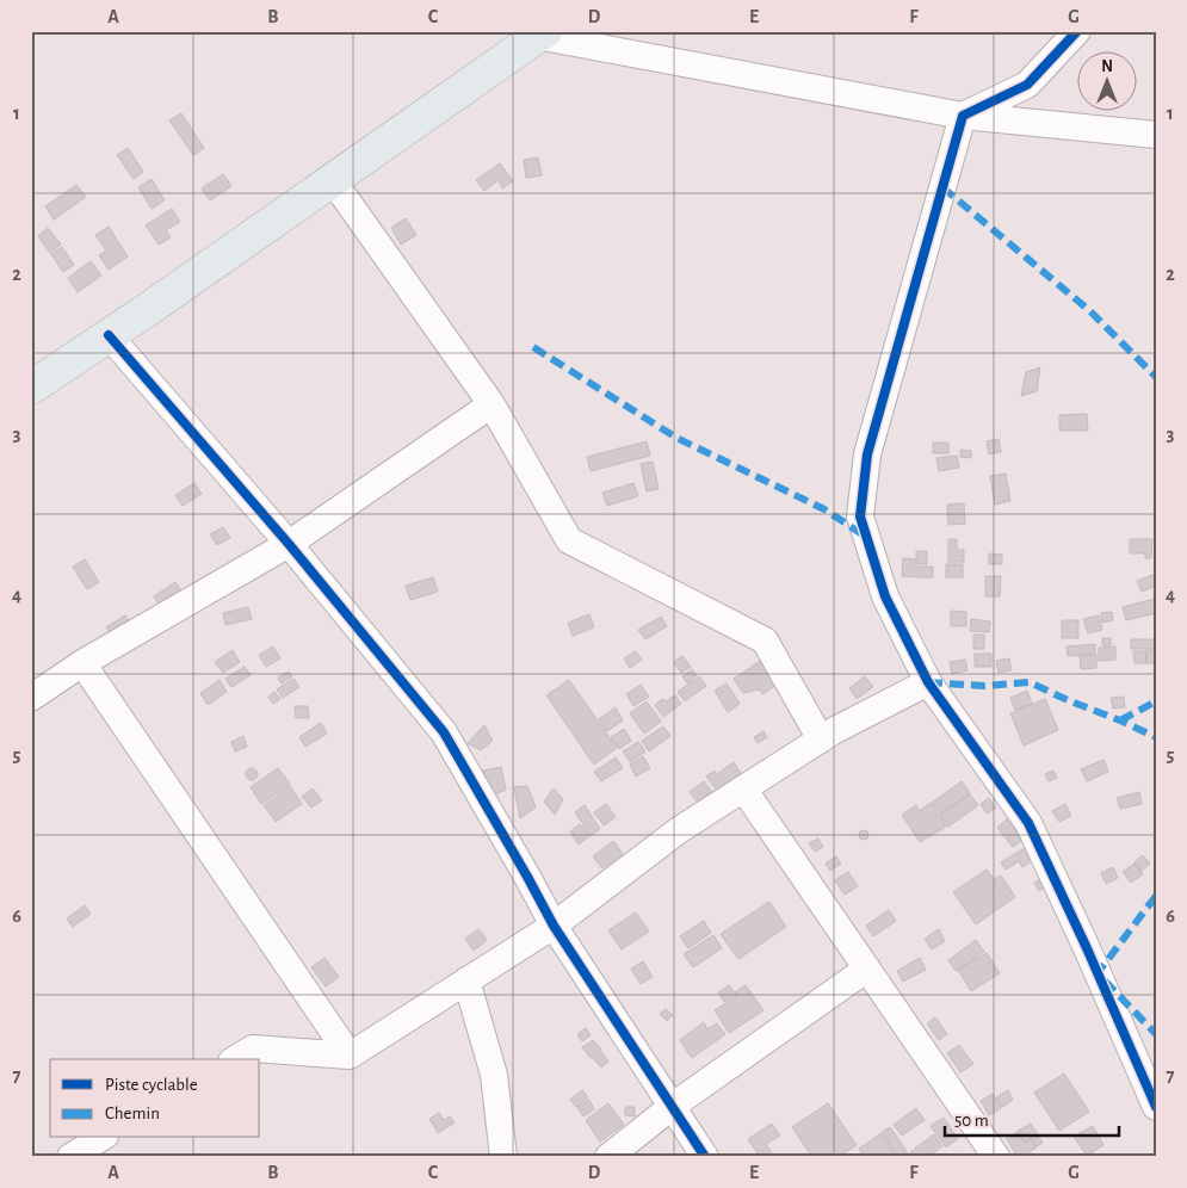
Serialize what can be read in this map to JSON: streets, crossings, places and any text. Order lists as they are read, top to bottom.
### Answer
{
  "legend": ["Piste cyclable", "Chemin"],
  "scale_bar": "50 m",
  "north": "top",
  "grid": {
    "columns": [
      "A",
      "B",
      "C",
      "D",
      "E",
      "F",
      "G"
    ],
    "rows": [
      "1",
      "2",
      "3",
      "4",
      "5",
      "6",
      "7"
    ]
  }
}
